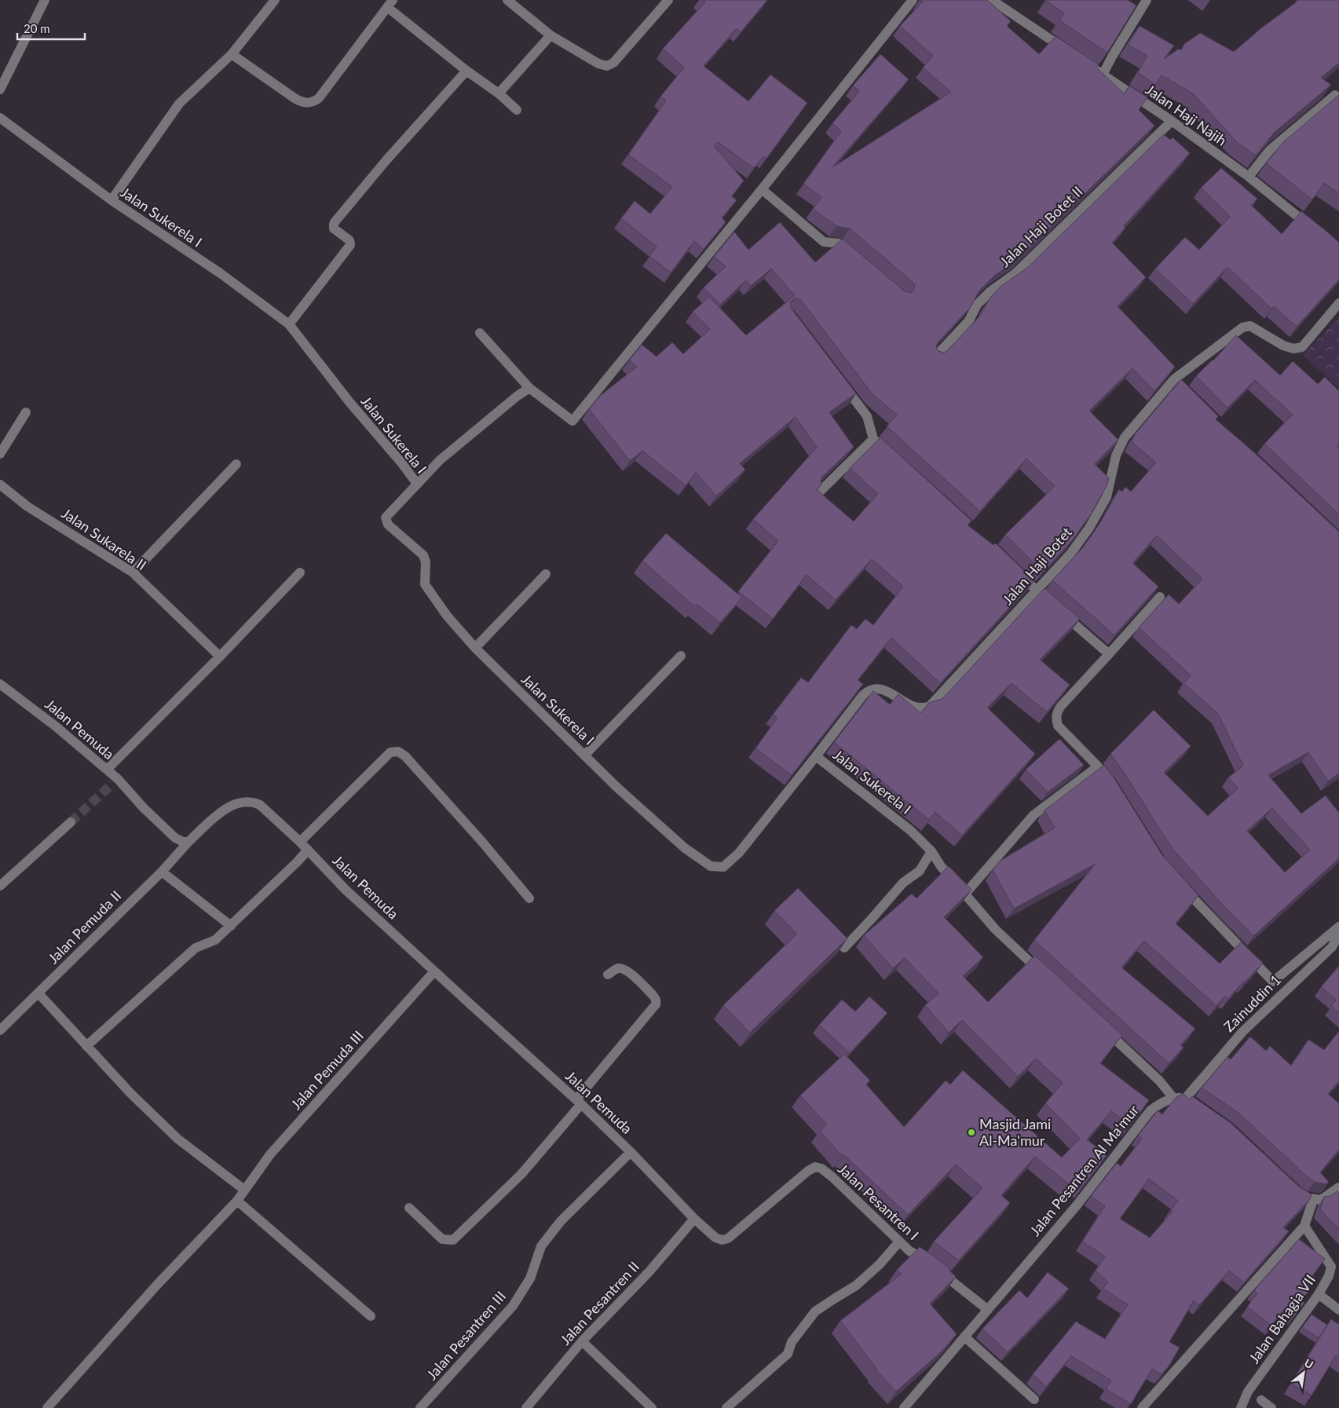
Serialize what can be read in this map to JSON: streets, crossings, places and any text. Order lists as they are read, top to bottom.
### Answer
{
  "streets": {
    "street": [
      "Jalan Haji Najih",
      "Jalan Sukerela I",
      "Jalan Haji Botet II",
      "Jalan Sukarela II",
      "Jalan Haji Botet",
      "Jalan Pemuda",
      "Jalan Pemuda II",
      "Zainuddin 1",
      "Jalan Pemuda III",
      "Jalan Pesantren Al Ma'mur",
      "Jalan Pesantren I",
      "Jalan Pesantren II",
      "Jalan Bahagia VII",
      "Jalan Pesantren III"
    ]
  },
  "crossings": [
    ["Jalan Haji Najih", "Jalan Haji Botet II"],
    ["Jalan Sukerela I", "Jalan Haji Botet"],
    ["Jalan Pemuda", "Jalan Pemuda II"],
    ["Jalan Pemuda", "Jalan Pemuda III"],
    ["Jalan Pemuda", "Jalan Pesantren I"],
    ["Jalan Pemuda", "Jalan Pesantren II"],
    ["Jalan Pemuda", "Jalan Pesantren III"],
    ["Zainuddin 1", "Jalan Pesantren Al Ma'mur"],
    ["Jalan Pesantren Al Ma'mur", "Jalan Pesantren I"],
    ["Jalan Pesantren I", "Jalan Pesantren II"]
  ],
  "places": ["Masjid Jami Al-Ma'mur"],
  "scale_bar": "20 m",
  "north": "top right"
}
